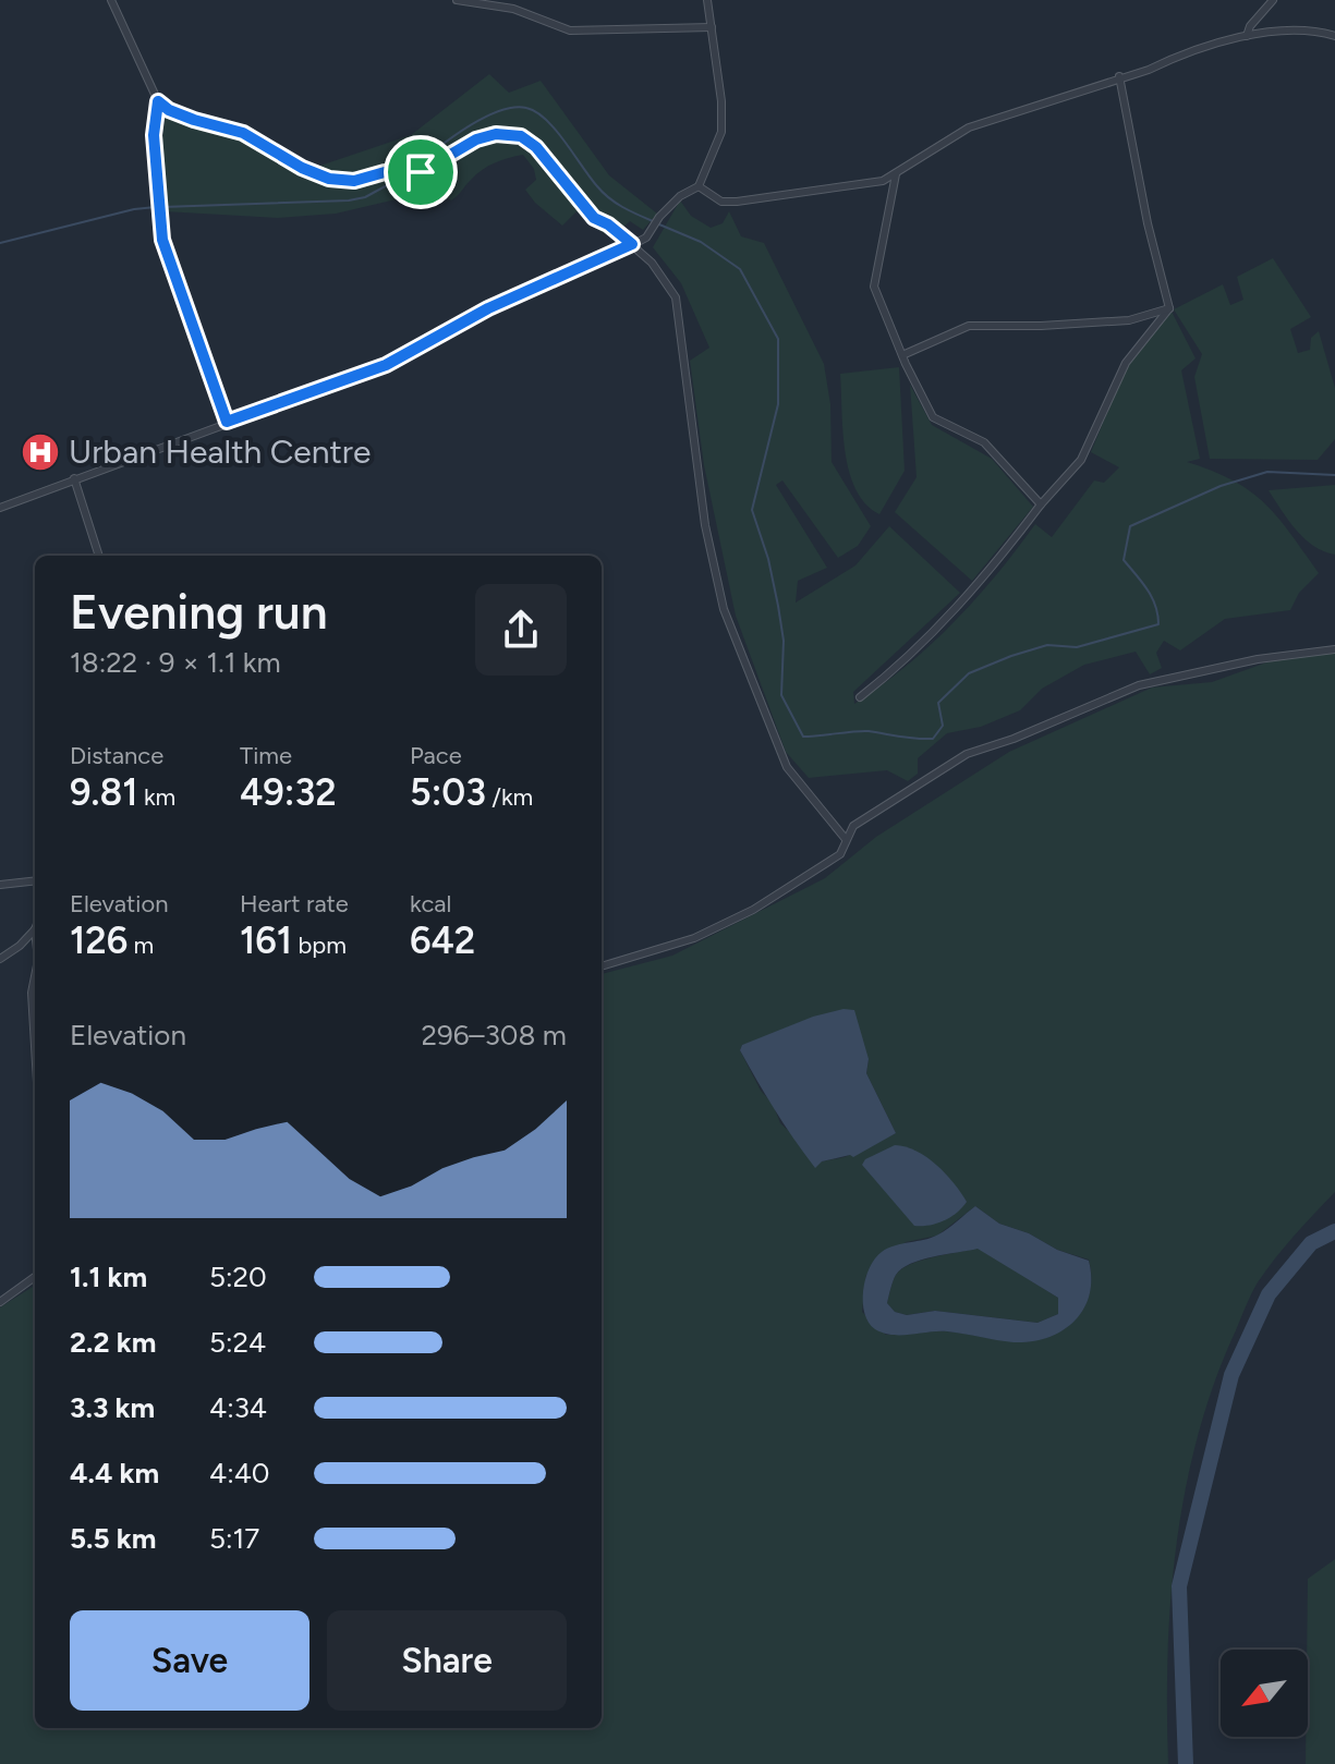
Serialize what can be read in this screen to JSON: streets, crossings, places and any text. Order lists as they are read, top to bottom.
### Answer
{
  "places": {
    "hospital": ["Urban Health Centre"]
  },
  "north": "bottom left",
  "page": {
    "heading": ["Evening run", "18:22 · 9 × 1.1 km"],
    "stats": [
      ["Distance", "9.81 km"],
      ["Time", "49:32"],
      ["Pace", "5:03 /km"],
      ["Elevation", "126 m"],
      ["Heart rate", "161 bpm"],
      ["kcal", "642"]
    ],
    "chart": ["Elevation", "296–308 m"],
    "list": [
      {
        "name": "1.1 km",
        "note": "5:20"
      },
      {
        "name": "2.2 km",
        "note": "5:24"
      },
      {
        "name": "3.3 km",
        "note": "4:34"
      },
      {
        "name": "4.4 km",
        "note": "4:40"
      },
      {
        "name": "5.5 km",
        "note": "5:17"
      }
    ],
    "buttons": ["Save", "Share"]
  }
}
